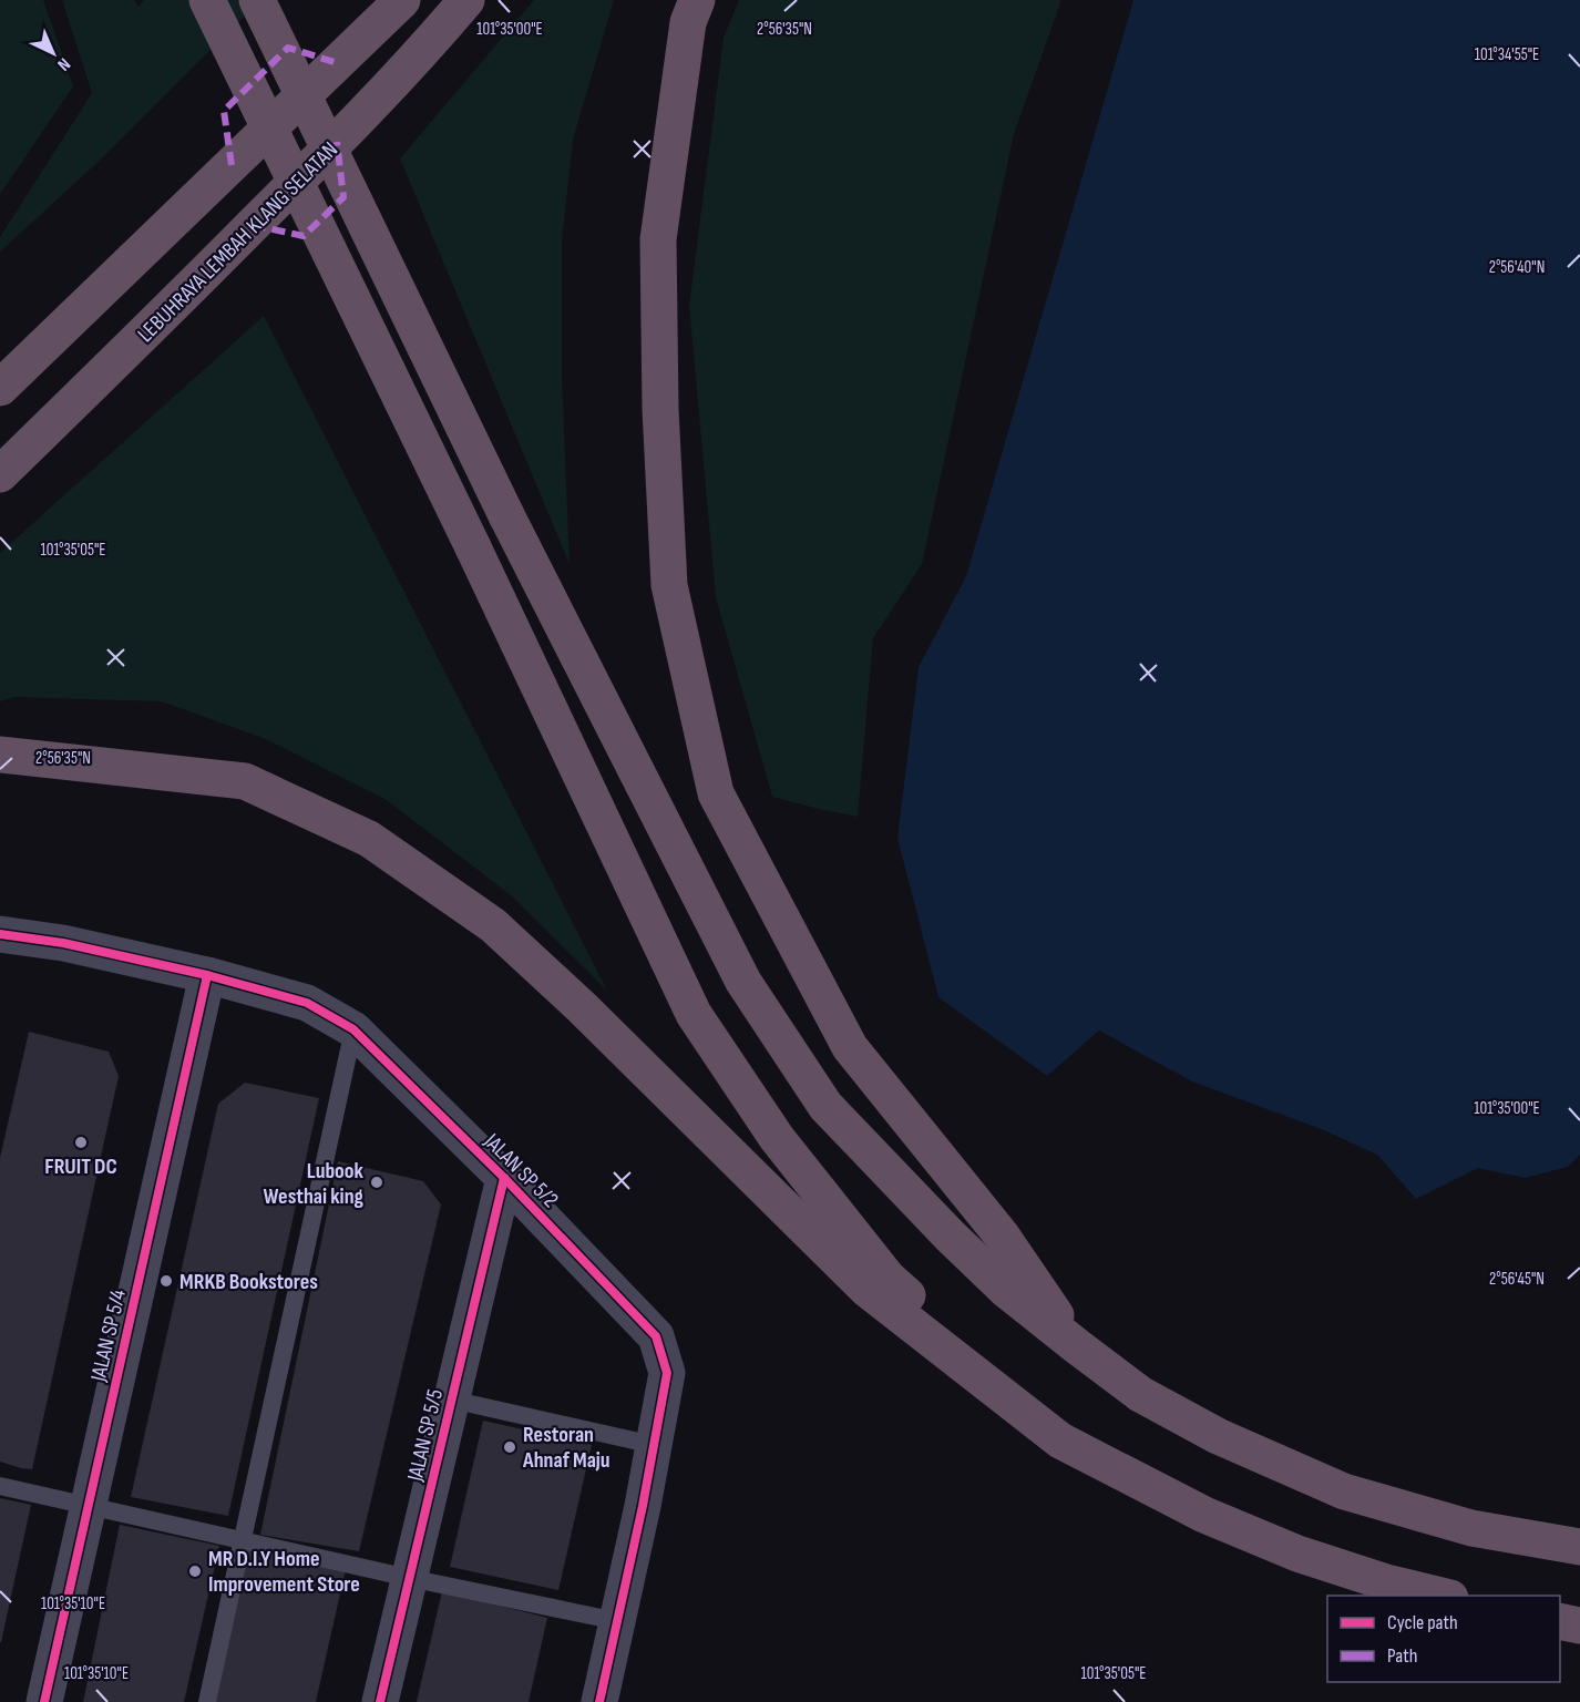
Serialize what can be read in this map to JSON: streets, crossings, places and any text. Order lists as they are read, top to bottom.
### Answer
{
  "streets": {
    "highway": ["LEBUHRAYA LEMBAH KLANG SELATAN"],
    "street": ["JALAN SP 5/2", "JALAN SP 5/4", "JALAN SP 5/5"]
  },
  "crossings": [
    ["JALAN SP 5/2", "JALAN SP 5/4"],
    ["JALAN SP 5/2", "JALAN SP 5/5"]
  ],
  "places": [
    "FRUIT DC",
    "Lubook Westhai king",
    "MRKB Bookstores",
    "Restoran Ahnaf Maju",
    "MR D.I.Y Home Improvement Store"
  ],
  "legend": ["Cycle path", "Path"],
  "north": "bottom right",
  "coordinates": [
    "2°56'35\"N",
    "101°35'00\"E",
    "101°34'55\"E",
    "2°56'40\"N",
    "101°35'05\"E",
    "2°56'45\"N",
    "101°35'10\"E"
  ]
}
